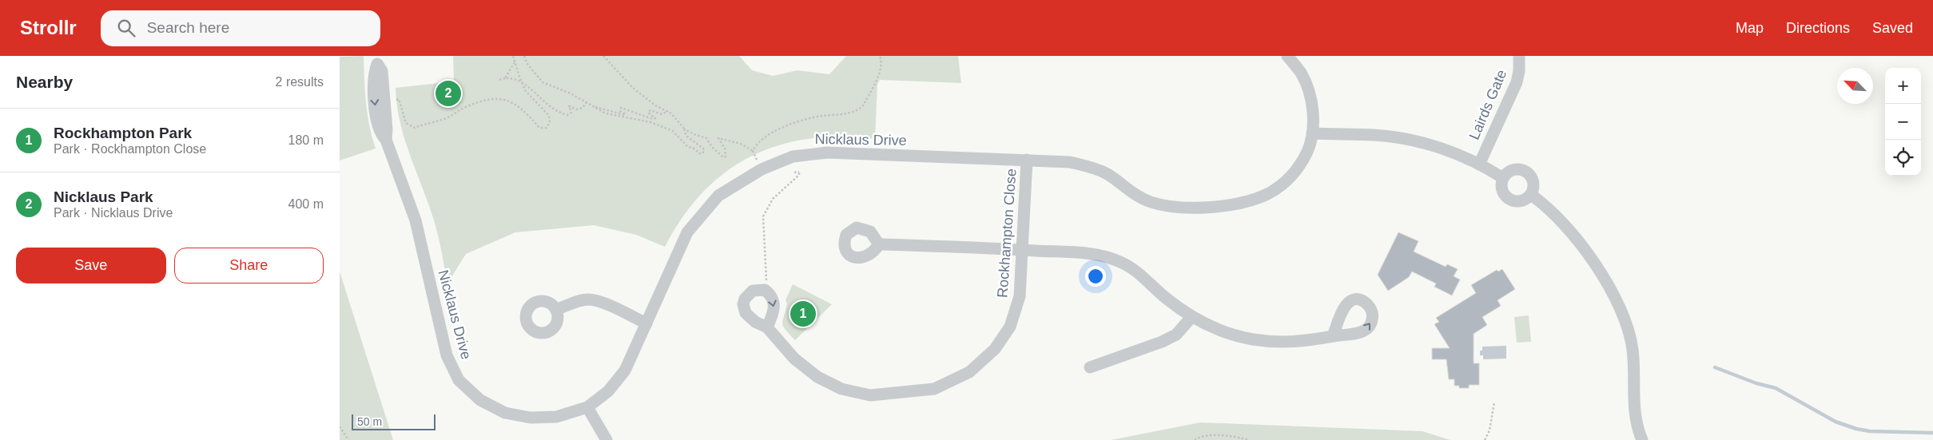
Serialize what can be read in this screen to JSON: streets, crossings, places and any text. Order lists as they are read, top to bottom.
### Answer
{
  "streets": {
    "street": ["Lairds Gate", "Nicklaus Drive", "Rockhampton Close"]
  },
  "crossings": [
    ["Nicklaus Drive", "Rockhampton Close"]
  ],
  "scale_bar": "50 m",
  "north": "top left",
  "page": {
    "header": "Strollr",
    "search": "Search here",
    "nav": ["Map", "Directions", "Saved"],
    "heading": ["Nearby", "2 results"],
    "map_buttons": ["+", "−"],
    "pins": ["2", "1"],
    "list": [
      {
        "mark": "1",
        "name": "Rockhampton Park",
        "note": "Park · Rockhampton Close",
        "value": "180 m"
      },
      {
        "mark": "2",
        "name": "Nicklaus Park",
        "note": "Park · Nicklaus Drive",
        "value": "400 m"
      }
    ],
    "buttons": ["Save", "Share"],
    "scale": "50 m"
  }
}
